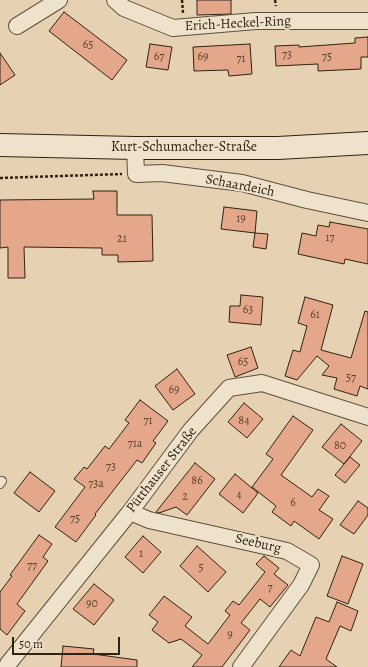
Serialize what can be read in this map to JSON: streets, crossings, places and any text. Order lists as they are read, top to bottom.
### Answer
{
  "streets": {
    "main road": ["Kurt-Schumacher-Straße"],
    "street": [
      "Erich-Heckel-Ring",
      "Schaardeich",
      "Pütthauser Straße",
      "Seeburg"
    ]
  },
  "crossings": [
    ["Pütthauser Straße", "Seeburg"]
  ],
  "house_numbers": [
    "65",
    "73",
    "67",
    "69",
    "75",
    "71",
    "19",
    "17",
    "21",
    "63",
    "61",
    "65",
    "57",
    "69",
    "71",
    "84",
    "71a",
    "80",
    "73",
    "86",
    "73a",
    "4",
    "2",
    "6",
    "75",
    "1",
    "77",
    "5",
    "7",
    "90",
    "9"
  ],
  "scale_bar": "50 m"
}
